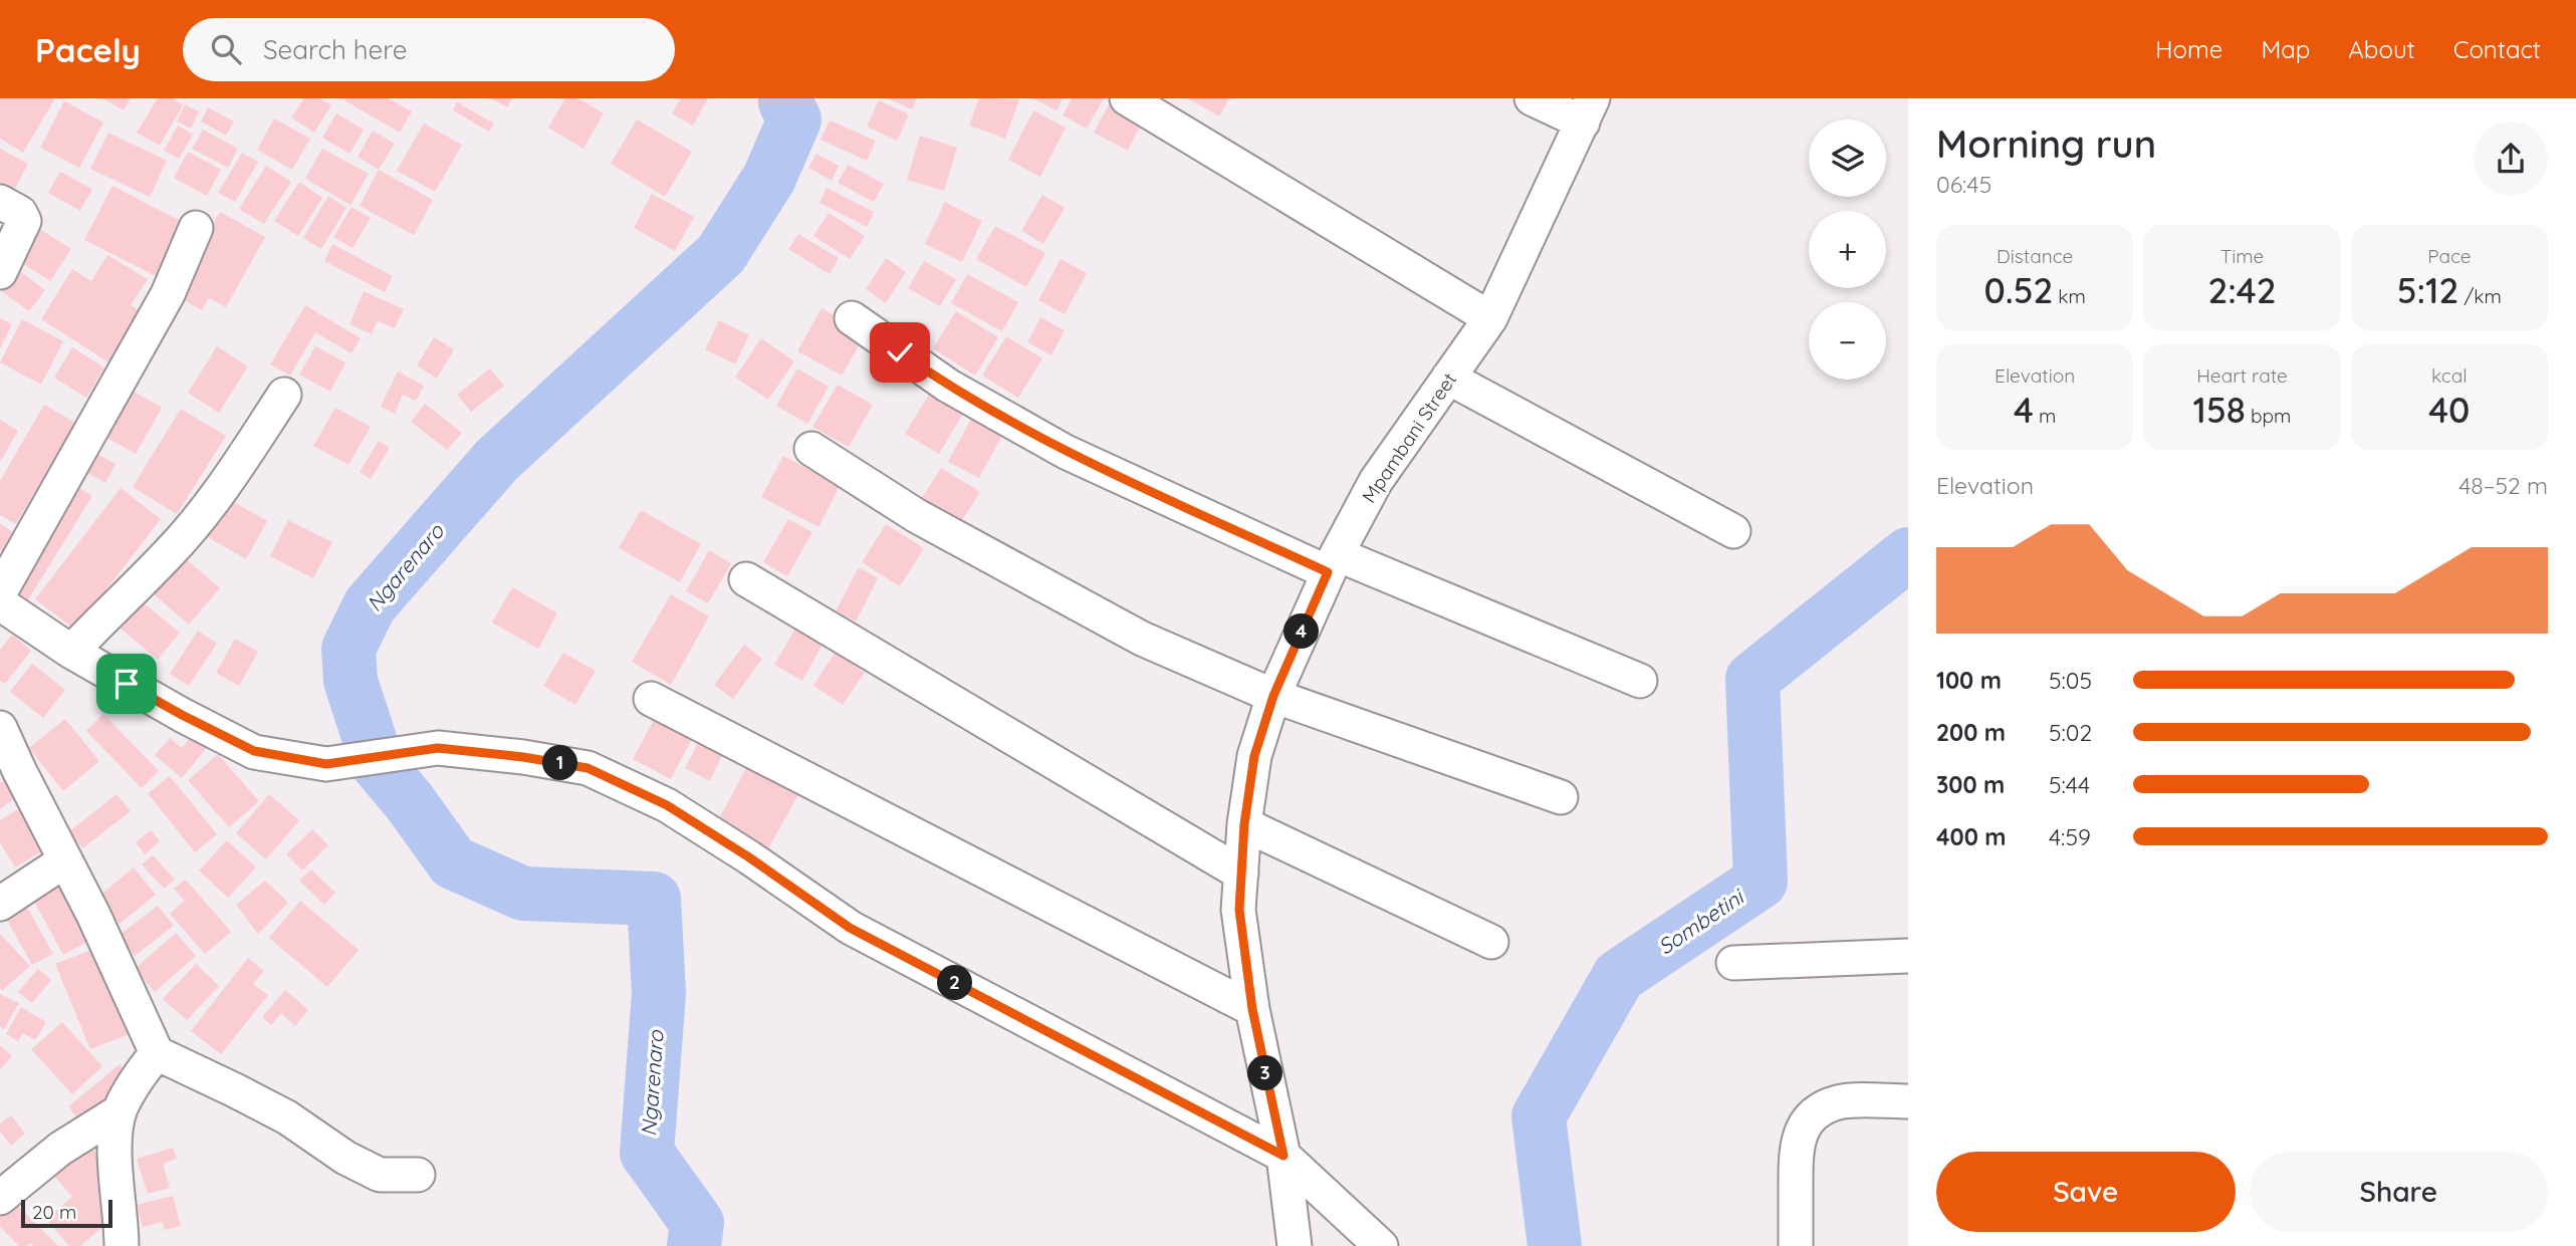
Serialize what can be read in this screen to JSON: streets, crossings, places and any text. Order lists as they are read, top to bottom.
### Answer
{
  "streets": {
    "street": ["Mpambani Street"]
  },
  "water": ["Ngarenaro", "Sombetini"],
  "scale_bar": "20 m",
  "page": {
    "header": "Pacely",
    "search": "Search here",
    "nav": [
      "Home",
      "Map",
      "About",
      "Contact"
    ],
    "heading": ["Morning run", "06:45"],
    "map_buttons": ["+", "−"],
    "stats": [
      ["Distance", "0.52 km"],
      ["Time", "2:42"],
      ["Pace", "5:12 /km"],
      ["Elevation", "4 m"],
      ["Heart rate", "158 bpm"],
      ["kcal", "40"]
    ],
    "chart": ["Elevation", "48–52 m"],
    "pins": [
      "4",
      "1",
      "2",
      "3"
    ],
    "list": [
      {
        "name": "100 m",
        "note": "5:05"
      },
      {
        "name": "200 m",
        "note": "5:02"
      },
      {
        "name": "300 m",
        "note": "5:44"
      },
      {
        "name": "400 m",
        "note": "4:59"
      }
    ],
    "buttons": ["Save", "Share"],
    "scale": "20 m"
  }
}
